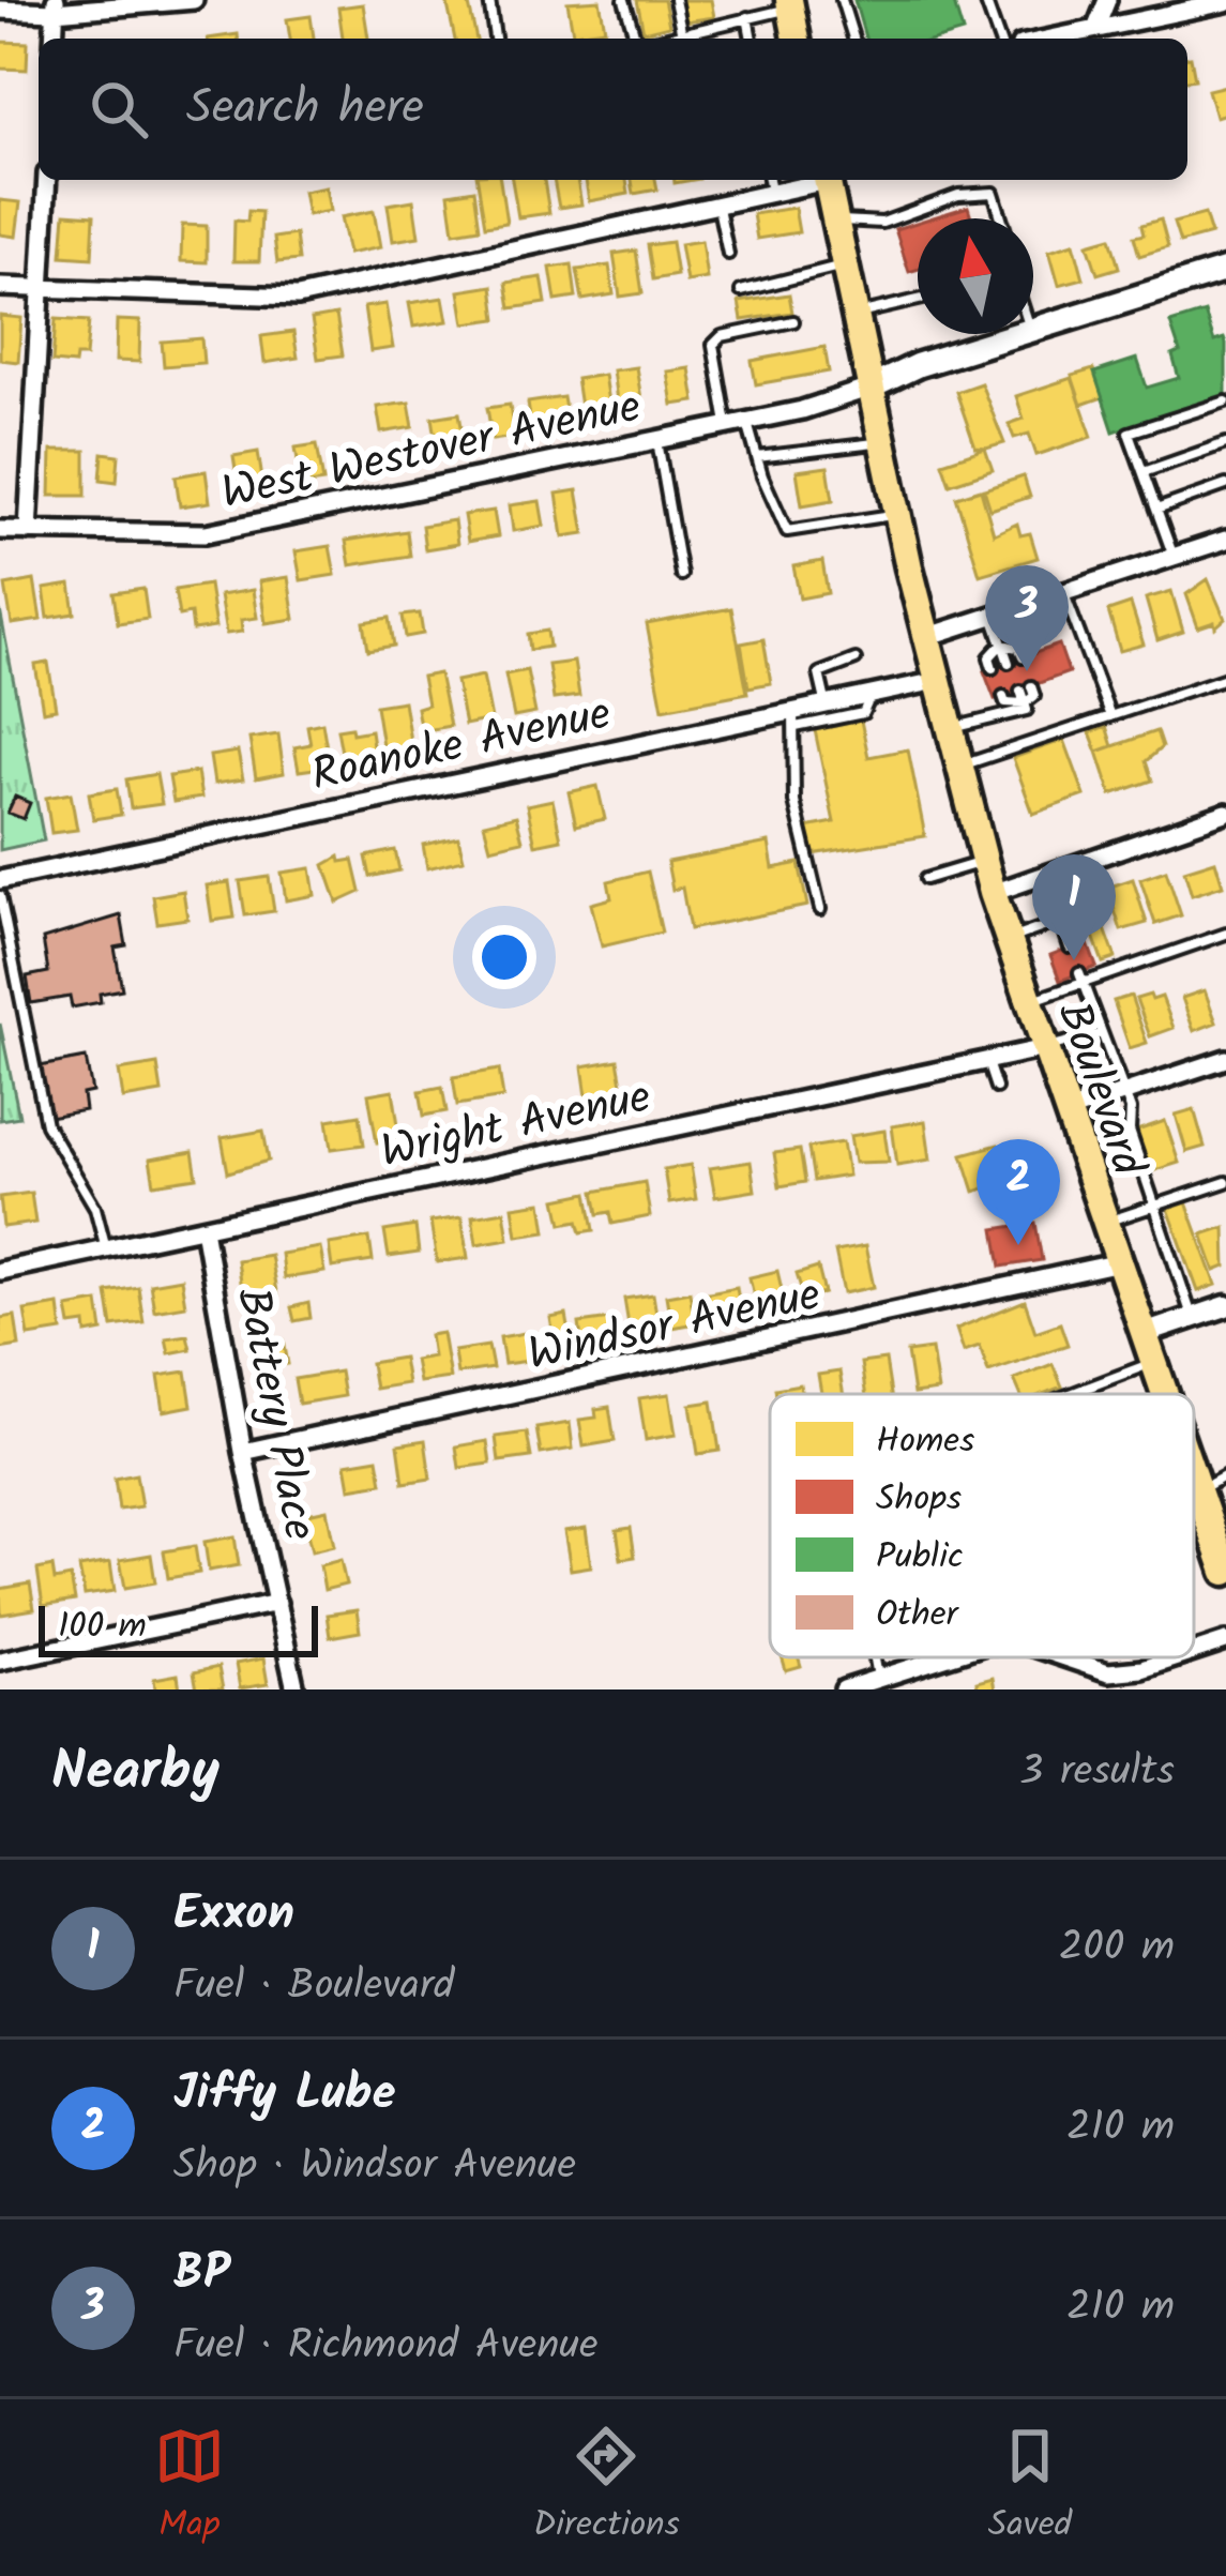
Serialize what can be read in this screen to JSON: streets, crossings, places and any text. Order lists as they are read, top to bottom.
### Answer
{
  "streets": {
    "main road": ["Boulevard"],
    "street": [
      "West Westover Avenue",
      "Roanoke Avenue",
      "Wright Avenue",
      "Windsor Avenue",
      "Battery Place"
    ]
  },
  "crossings": [
    ["West Westover Avenue", "Boulevard"],
    ["Roanoke Avenue", "Boulevard"],
    ["Boulevard", "Wright Avenue"],
    ["Boulevard", "Windsor Avenue"],
    ["Wright Avenue", "Battery Place"],
    ["Windsor Avenue", "Battery Place"]
  ],
  "legend": [
    "Homes",
    "Shops",
    "Public",
    "Other"
  ],
  "scale_bar": "100 m",
  "north": "top",
  "page": {
    "search": "Search here",
    "pins": ["3", "1", "2"],
    "scale": "100 m",
    "heading": ["Nearby", "3 results"],
    "list": [
      {
        "mark": "1",
        "name": "Exxon",
        "note": "Fuel · Boulevard",
        "value": "200 m"
      },
      {
        "mark": "2",
        "name": "Jiffy Lube",
        "note": "Shop · Windsor Avenue",
        "value": "210 m"
      },
      {
        "mark": "3",
        "name": "BP",
        "note": "Fuel · Richmond Avenue",
        "value": "210 m"
      }
    ],
    "nav": ["Map", "Directions", "Saved"]
  }
}
